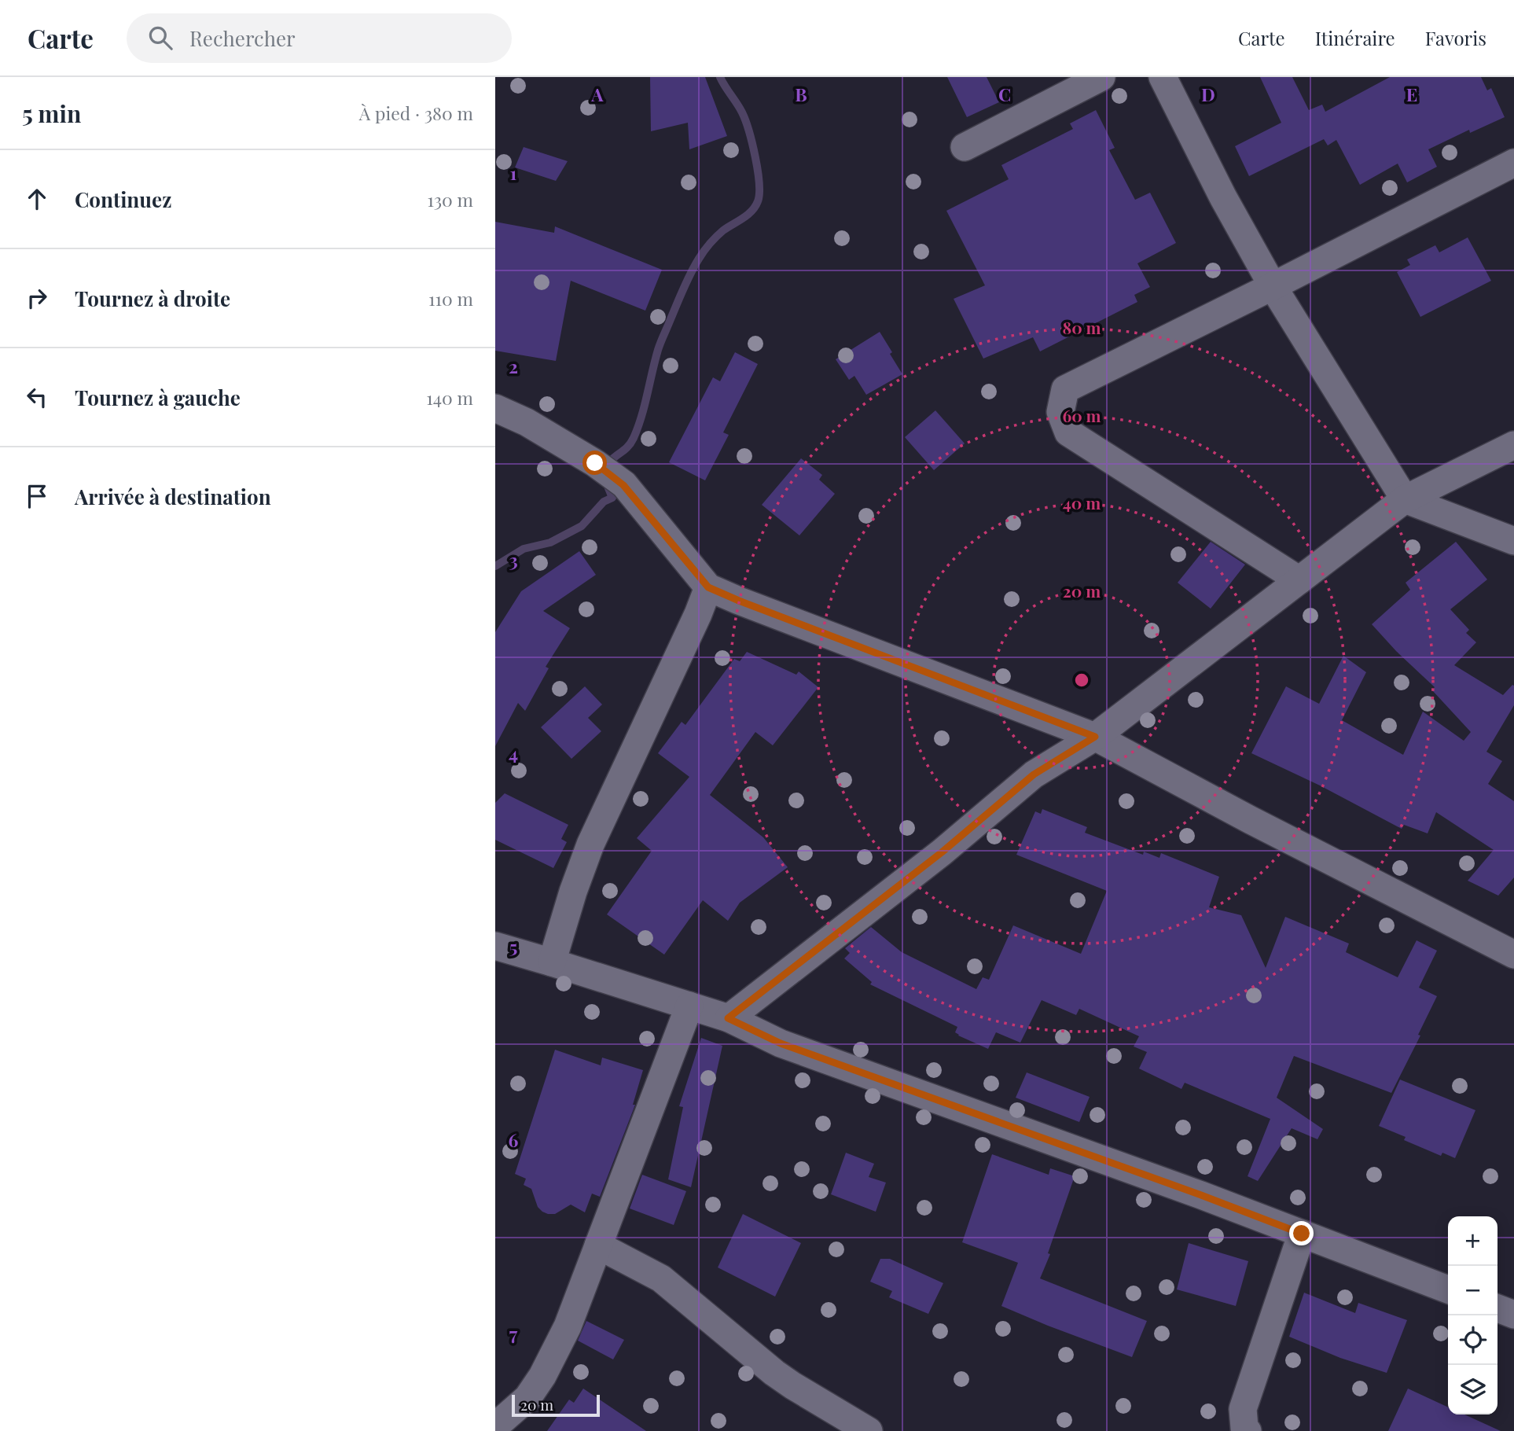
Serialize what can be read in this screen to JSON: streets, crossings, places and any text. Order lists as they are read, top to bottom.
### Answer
{
  "scale_bar": "20 m",
  "page": {
    "header": "Carte",
    "search": "Rechercher",
    "nav": ["Carte", "Itinéraire", "Favoris"],
    "heading": ["5 min", "À pied · 380 m"],
    "list": [
      ["Continuez", "130 m"],
      ["Tournez à droite", "110 m"],
      ["Tournez à gauche", "140 m"],
      "Arrivée à destination"
    ],
    "map_buttons": ["+", "−"],
    "scale": "20 m"
  },
  "grid": {
    "columns": [
      "A",
      "B",
      "C",
      "D",
      "E"
    ],
    "rows": [
      "1",
      "2",
      "3",
      "4",
      "5",
      "6",
      "7"
    ]
  },
  "rings": [
    "80 m",
    "60 m",
    "40 m",
    "20 m"
  ]
}
